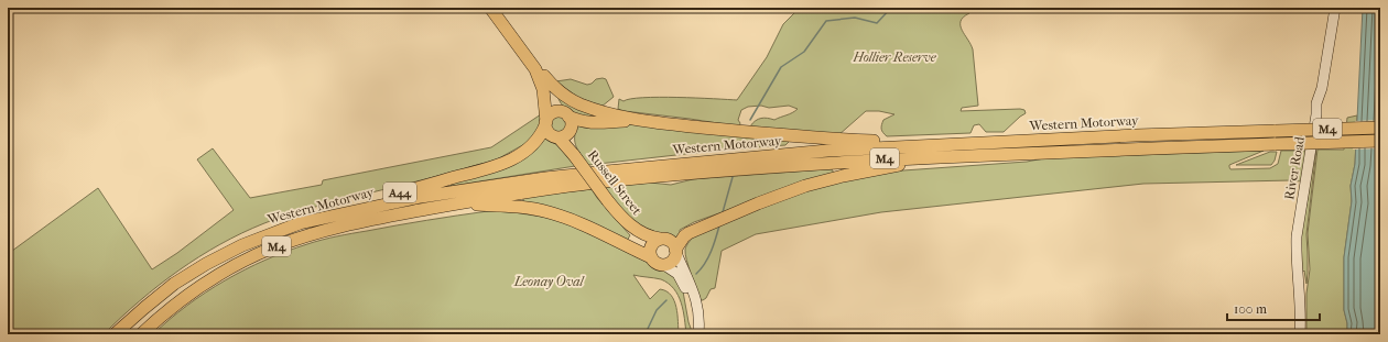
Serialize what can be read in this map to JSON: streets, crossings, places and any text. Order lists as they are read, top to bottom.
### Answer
{
  "streets": {
    "highway": [
      "Western Motorway",
      "M4",
      "Russell Street",
      "A44"
    ],
    "street": ["River Road"]
  },
  "crossings": [
    ["Western Motorway", "M4"],
    ["Western Motorway", "A44"],
    ["M4", "Russell Street"],
    ["M4", "A44"],
    ["Russell Street", "A44"]
  ],
  "parks": ["Hollier Reserve", "Leonay Oval"],
  "scale_bar": "100 m"
}
